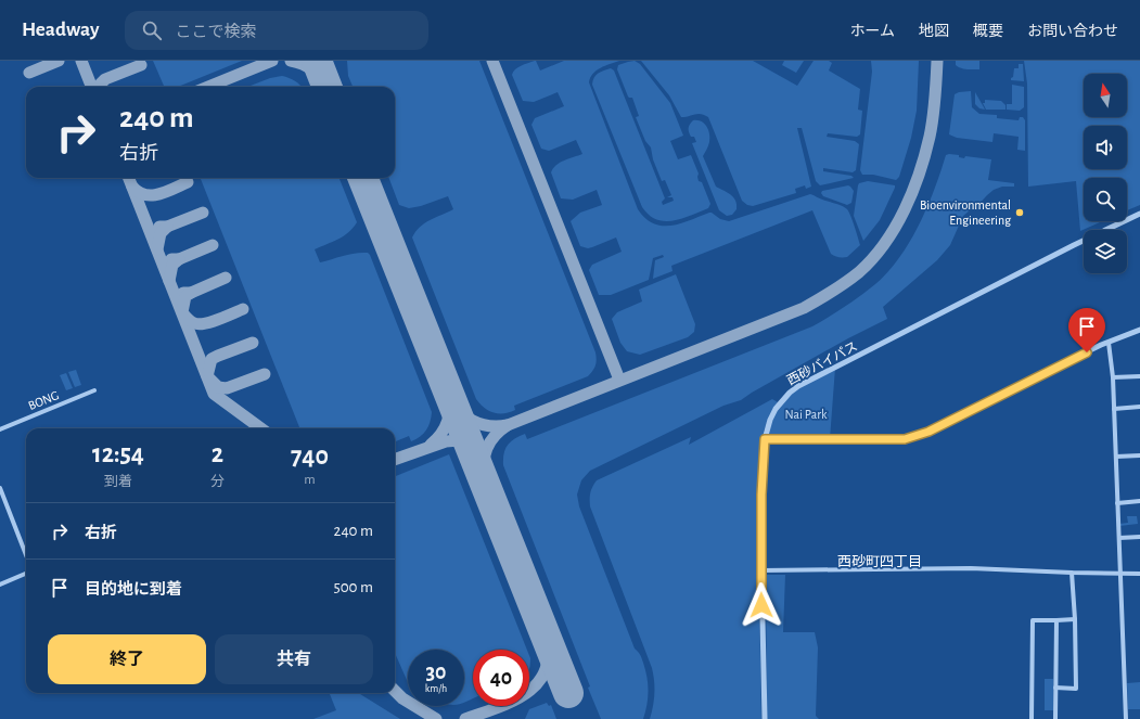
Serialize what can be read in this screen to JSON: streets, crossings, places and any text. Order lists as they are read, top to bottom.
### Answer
{
  "streets": {
    "street": ["西砂バイパス", "BONG"]
  },
  "districts": ["西砂町四丁目"],
  "parks": ["Nai Park"],
  "places": ["Bioenvironmental Engineering"],
  "north": "top",
  "page": {
    "header": "Headway",
    "search": "ここで検索",
    "nav": [
      "ホーム",
      "地図",
      "概要",
      "お問い合わせ"
    ],
    "turn": ["240 m", "右折"],
    "eta": [
      "12:54",
      "到着",
      "2",
      "分",
      "740",
      "m"
    ],
    "list": [
      {
        "name": "右折",
        "value": "240 m"
      },
      {
        "name": "目的地に到着",
        "value": "500 m"
      }
    ],
    "buttons": ["終了", "共有"],
    "speed": "30 km/h",
    "limit": "40"
  }
}
